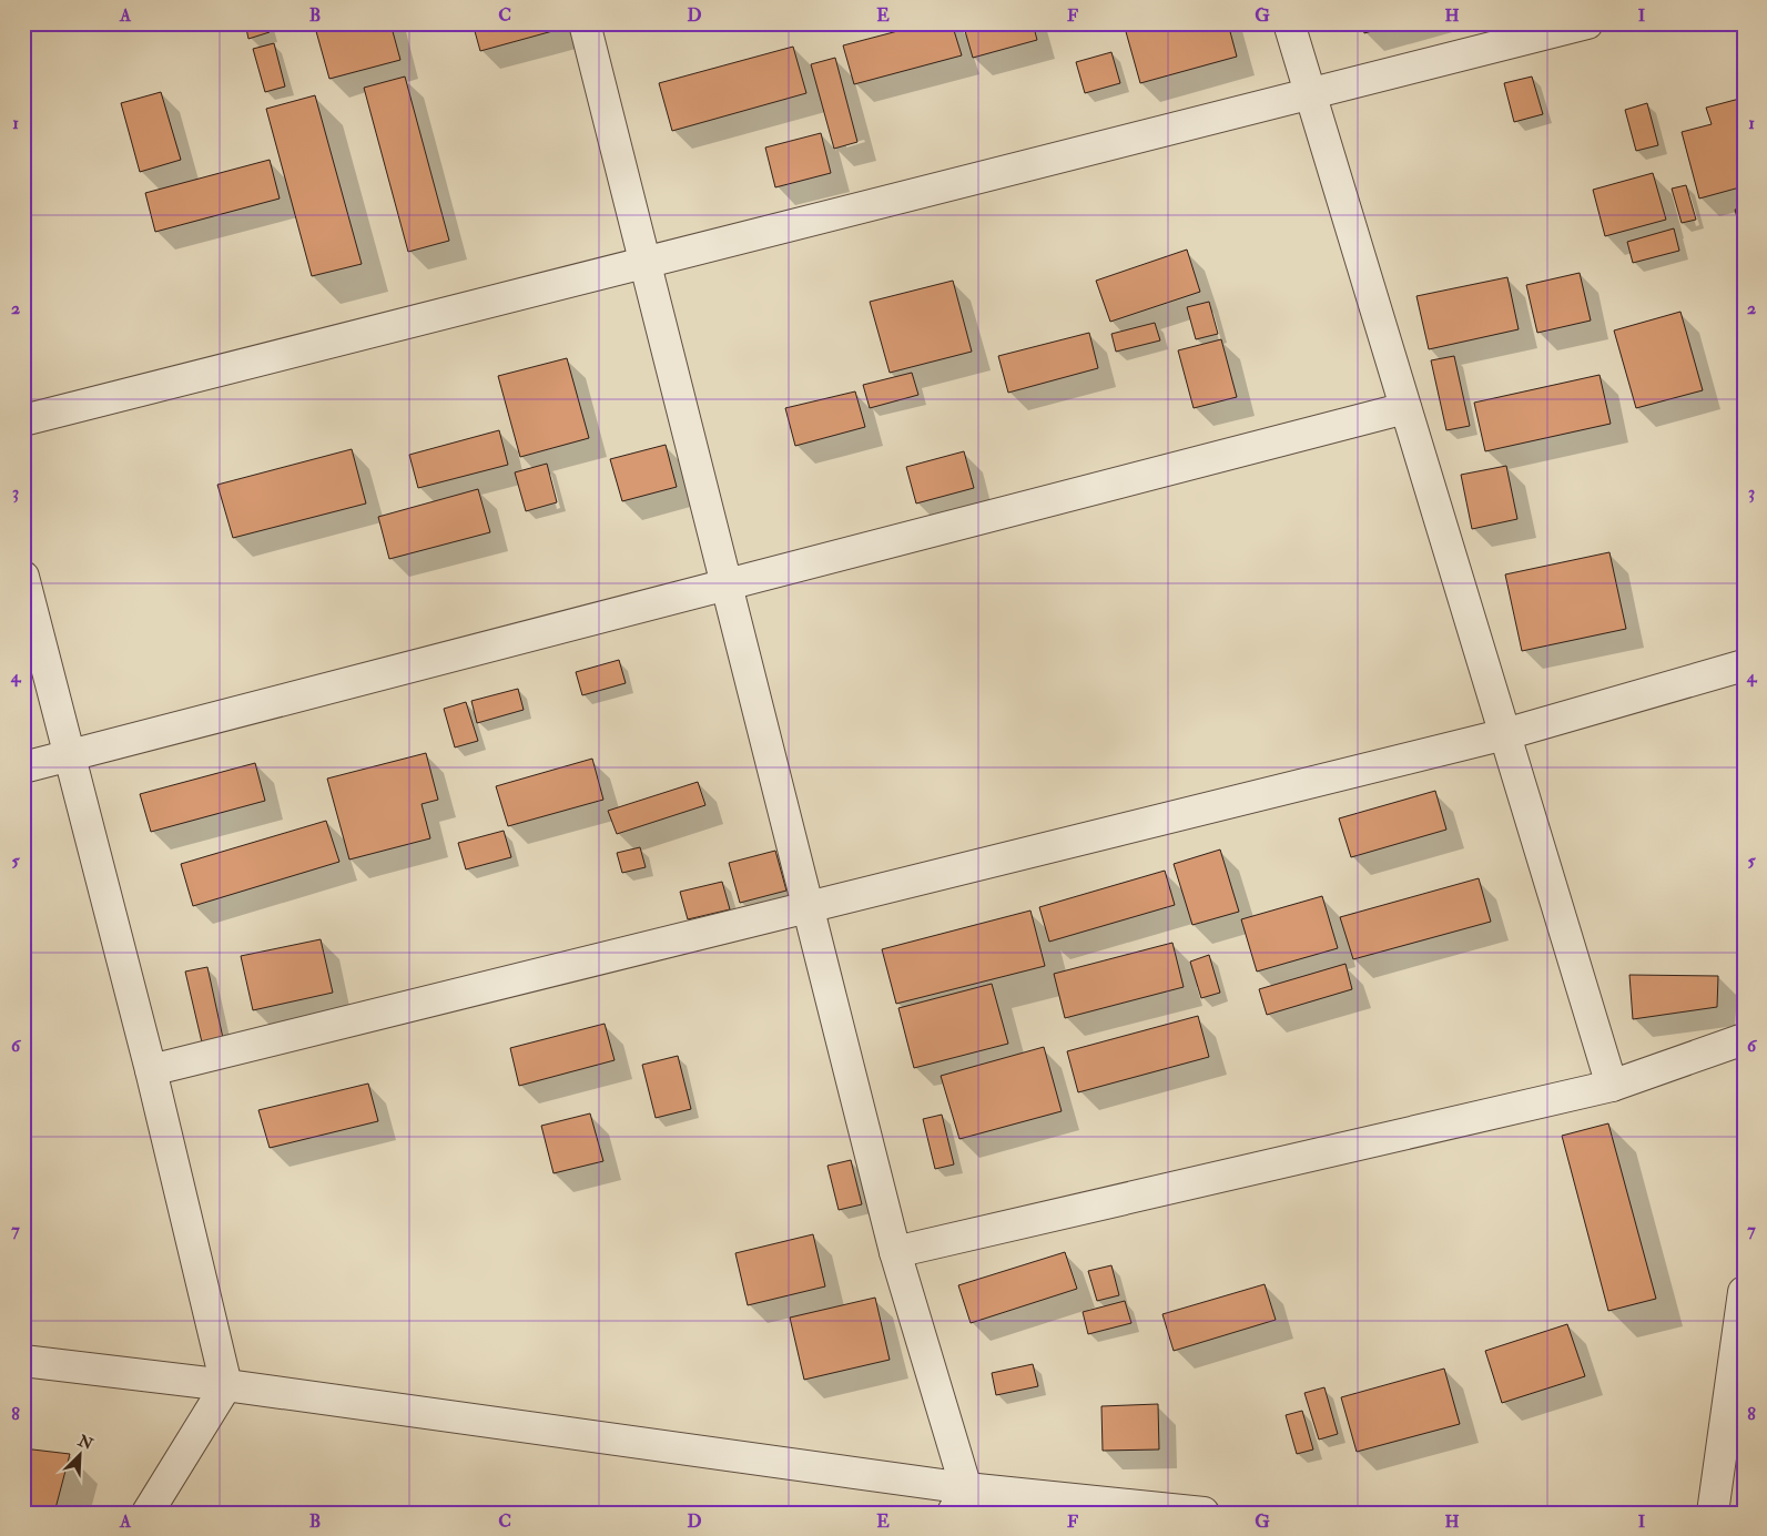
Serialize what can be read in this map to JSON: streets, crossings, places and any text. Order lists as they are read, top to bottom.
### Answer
{
  "north": "top right",
  "grid": {
    "columns": [
      "A",
      "B",
      "C",
      "D",
      "E",
      "F",
      "G",
      "H",
      "I"
    ],
    "rows": [
      "1",
      "2",
      "3",
      "4",
      "5",
      "6",
      "7",
      "8"
    ]
  }
}
